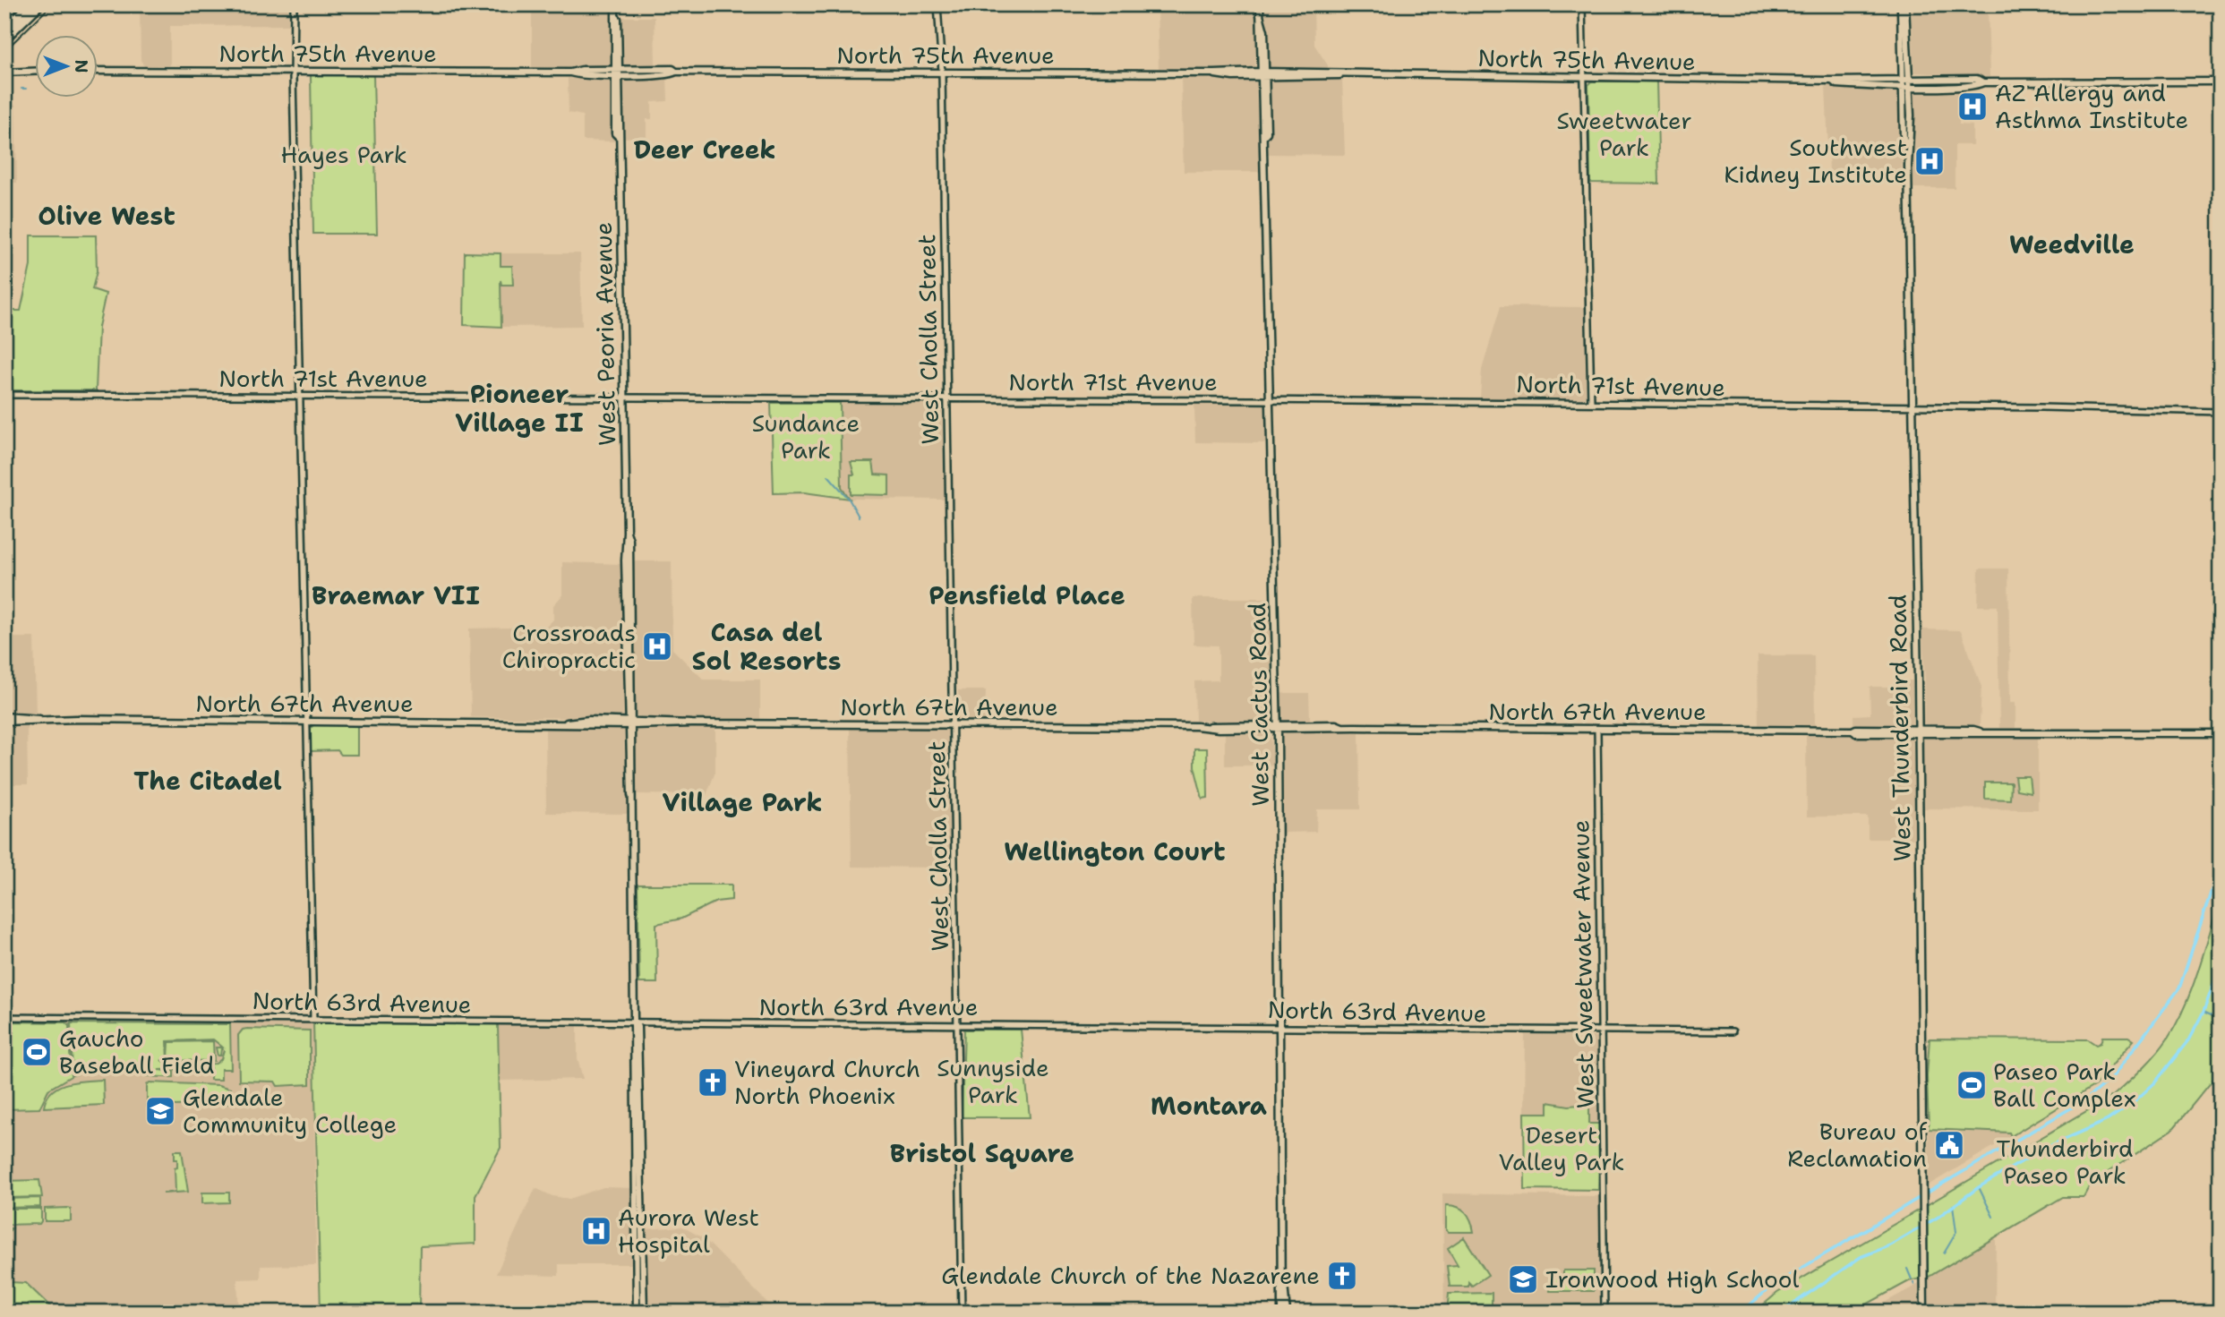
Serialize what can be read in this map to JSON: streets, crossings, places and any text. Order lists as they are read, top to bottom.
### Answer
{
  "streets": {
    "main road": [
      "North 75th Avenue",
      "West Peoria Avenue",
      "North 67th Avenue",
      "West Cactus Road",
      "West Thunderbird Road"
    ],
    "street": [
      "West Cholla Street",
      "North 71st Avenue",
      "West Sweetwater Avenue",
      "North 63rd Avenue"
    ]
  },
  "crossings": [
    ["North 75th Avenue", "West Peoria Avenue"],
    ["North 75th Avenue", "West Cholla Street"],
    ["North 75th Avenue", "West Cactus Road"],
    ["North 75th Avenue", "West Thunderbird Road"],
    ["West Peoria Avenue", "North 71st Avenue"],
    ["West Peoria Avenue", "North 67th Avenue"],
    ["West Peoria Avenue", "North 63rd Avenue"],
    ["West Cholla Street", "North 71st Avenue"],
    ["West Cholla Street", "North 67th Avenue"],
    ["West Cholla Street", "North 63rd Avenue"],
    ["North 71st Avenue", "West Cactus Road"],
    ["North 71st Avenue", "West Thunderbird Road"],
    ["North 67th Avenue", "West Cactus Road"],
    ["North 67th Avenue", "West Thunderbird Road"],
    ["North 67th Avenue", "West Sweetwater Avenue"],
    ["West Cactus Road", "North 63rd Avenue"],
    ["West Sweetwater Avenue", "North 63rd Avenue"]
  ],
  "districts": [
    "Deer Creek",
    "Olive West",
    "Weedville",
    "Pioneer Village II",
    "Braemar VII",
    "Pensfield Place",
    "Casa del Sol Resorts",
    "The Citadel",
    "Village Park",
    "Wellington Court",
    "Montara",
    "Bristol Square"
  ],
  "parks": [
    "Sweetwater Park",
    "Hayes Park",
    "Sundance Park",
    "Sunnyside Park",
    "Desert Valley Park",
    "Thunderbird Paseo Park"
  ],
  "places": {
    "hospital": [
      "AZ Allergy and Asthma Institute",
      "Southwest Kidney Institute",
      "Crossroads Chiropractic",
      "Aurora West Hospital"
    ],
    "sports": ["Gaucho Baseball Field", "Paseo Park Ball Complex"],
    "church": ["Vineyard Church North Phoenix", "Glendale Church of the Nazarene"],
    "school or university": ["Glendale Community College", "Ironwood High School"],
    "public building": ["Bureau of Reclamation"]
  },
  "north": "right"
}
